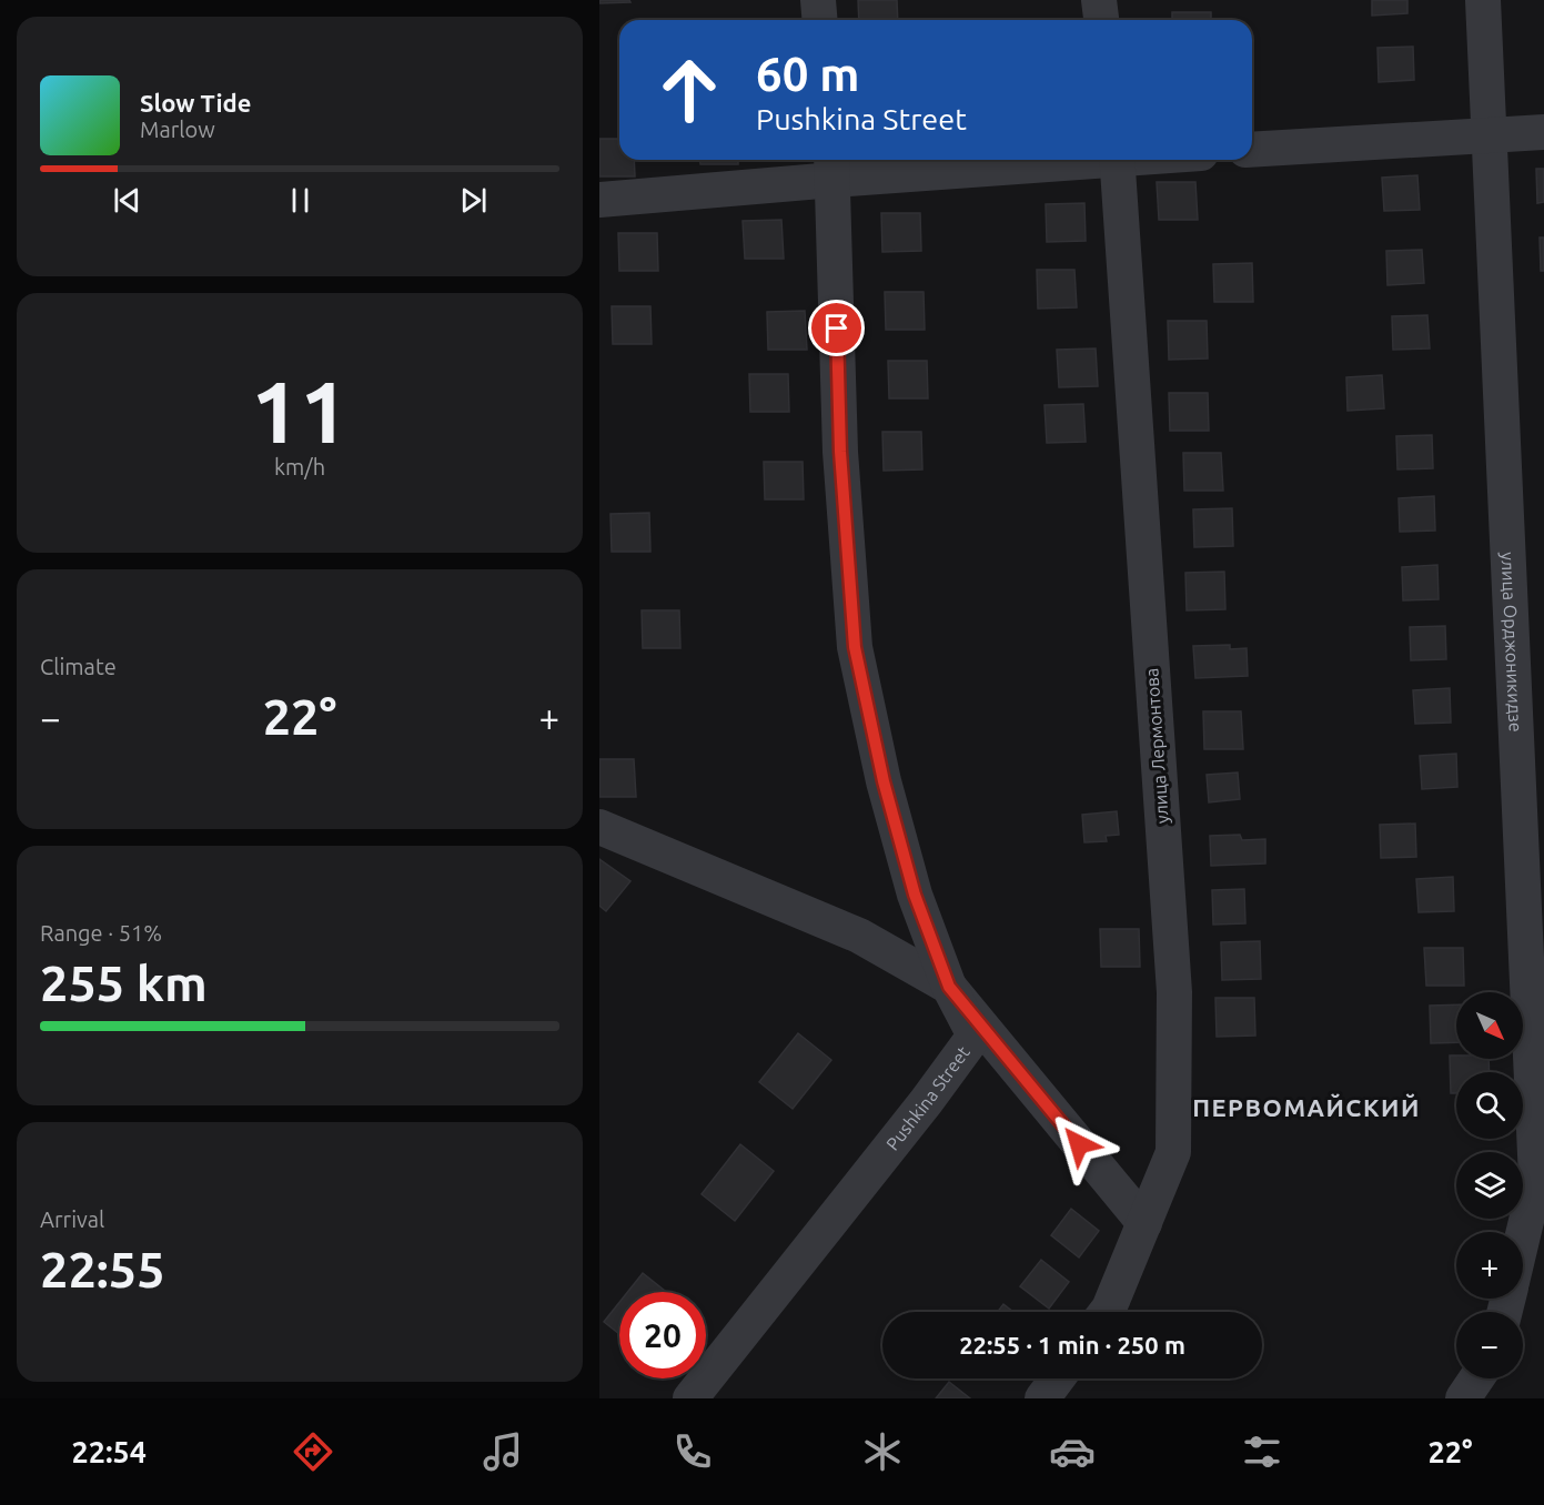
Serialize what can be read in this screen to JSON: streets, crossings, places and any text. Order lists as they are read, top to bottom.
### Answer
{
  "streets": {
    "street": ["улица Орджоникидзе", "улица Лермонтова", "Pushkina Street"]
  },
  "districts": ["ПЕРВОМАЙСКИЙ"],
  "north": "bottom right",
  "page": {
    "turn": ["60 m", "Pushkina Street"],
    "song": ["Slow Tide", "Marlow"],
    "tile": [
      ["11", "km/h"],
      "Climate",
      ["Range · 51%", "255 km"],
      ["Arrival", "22:55"]
    ],
    "heat": ["−", "22°", "+"],
    "map_buttons": ["+", "−"],
    "limit": "20",
    "trip": "22:55 · 1 min · 250 m",
    "tabs": ["22:54", "22°"]
  }
}
